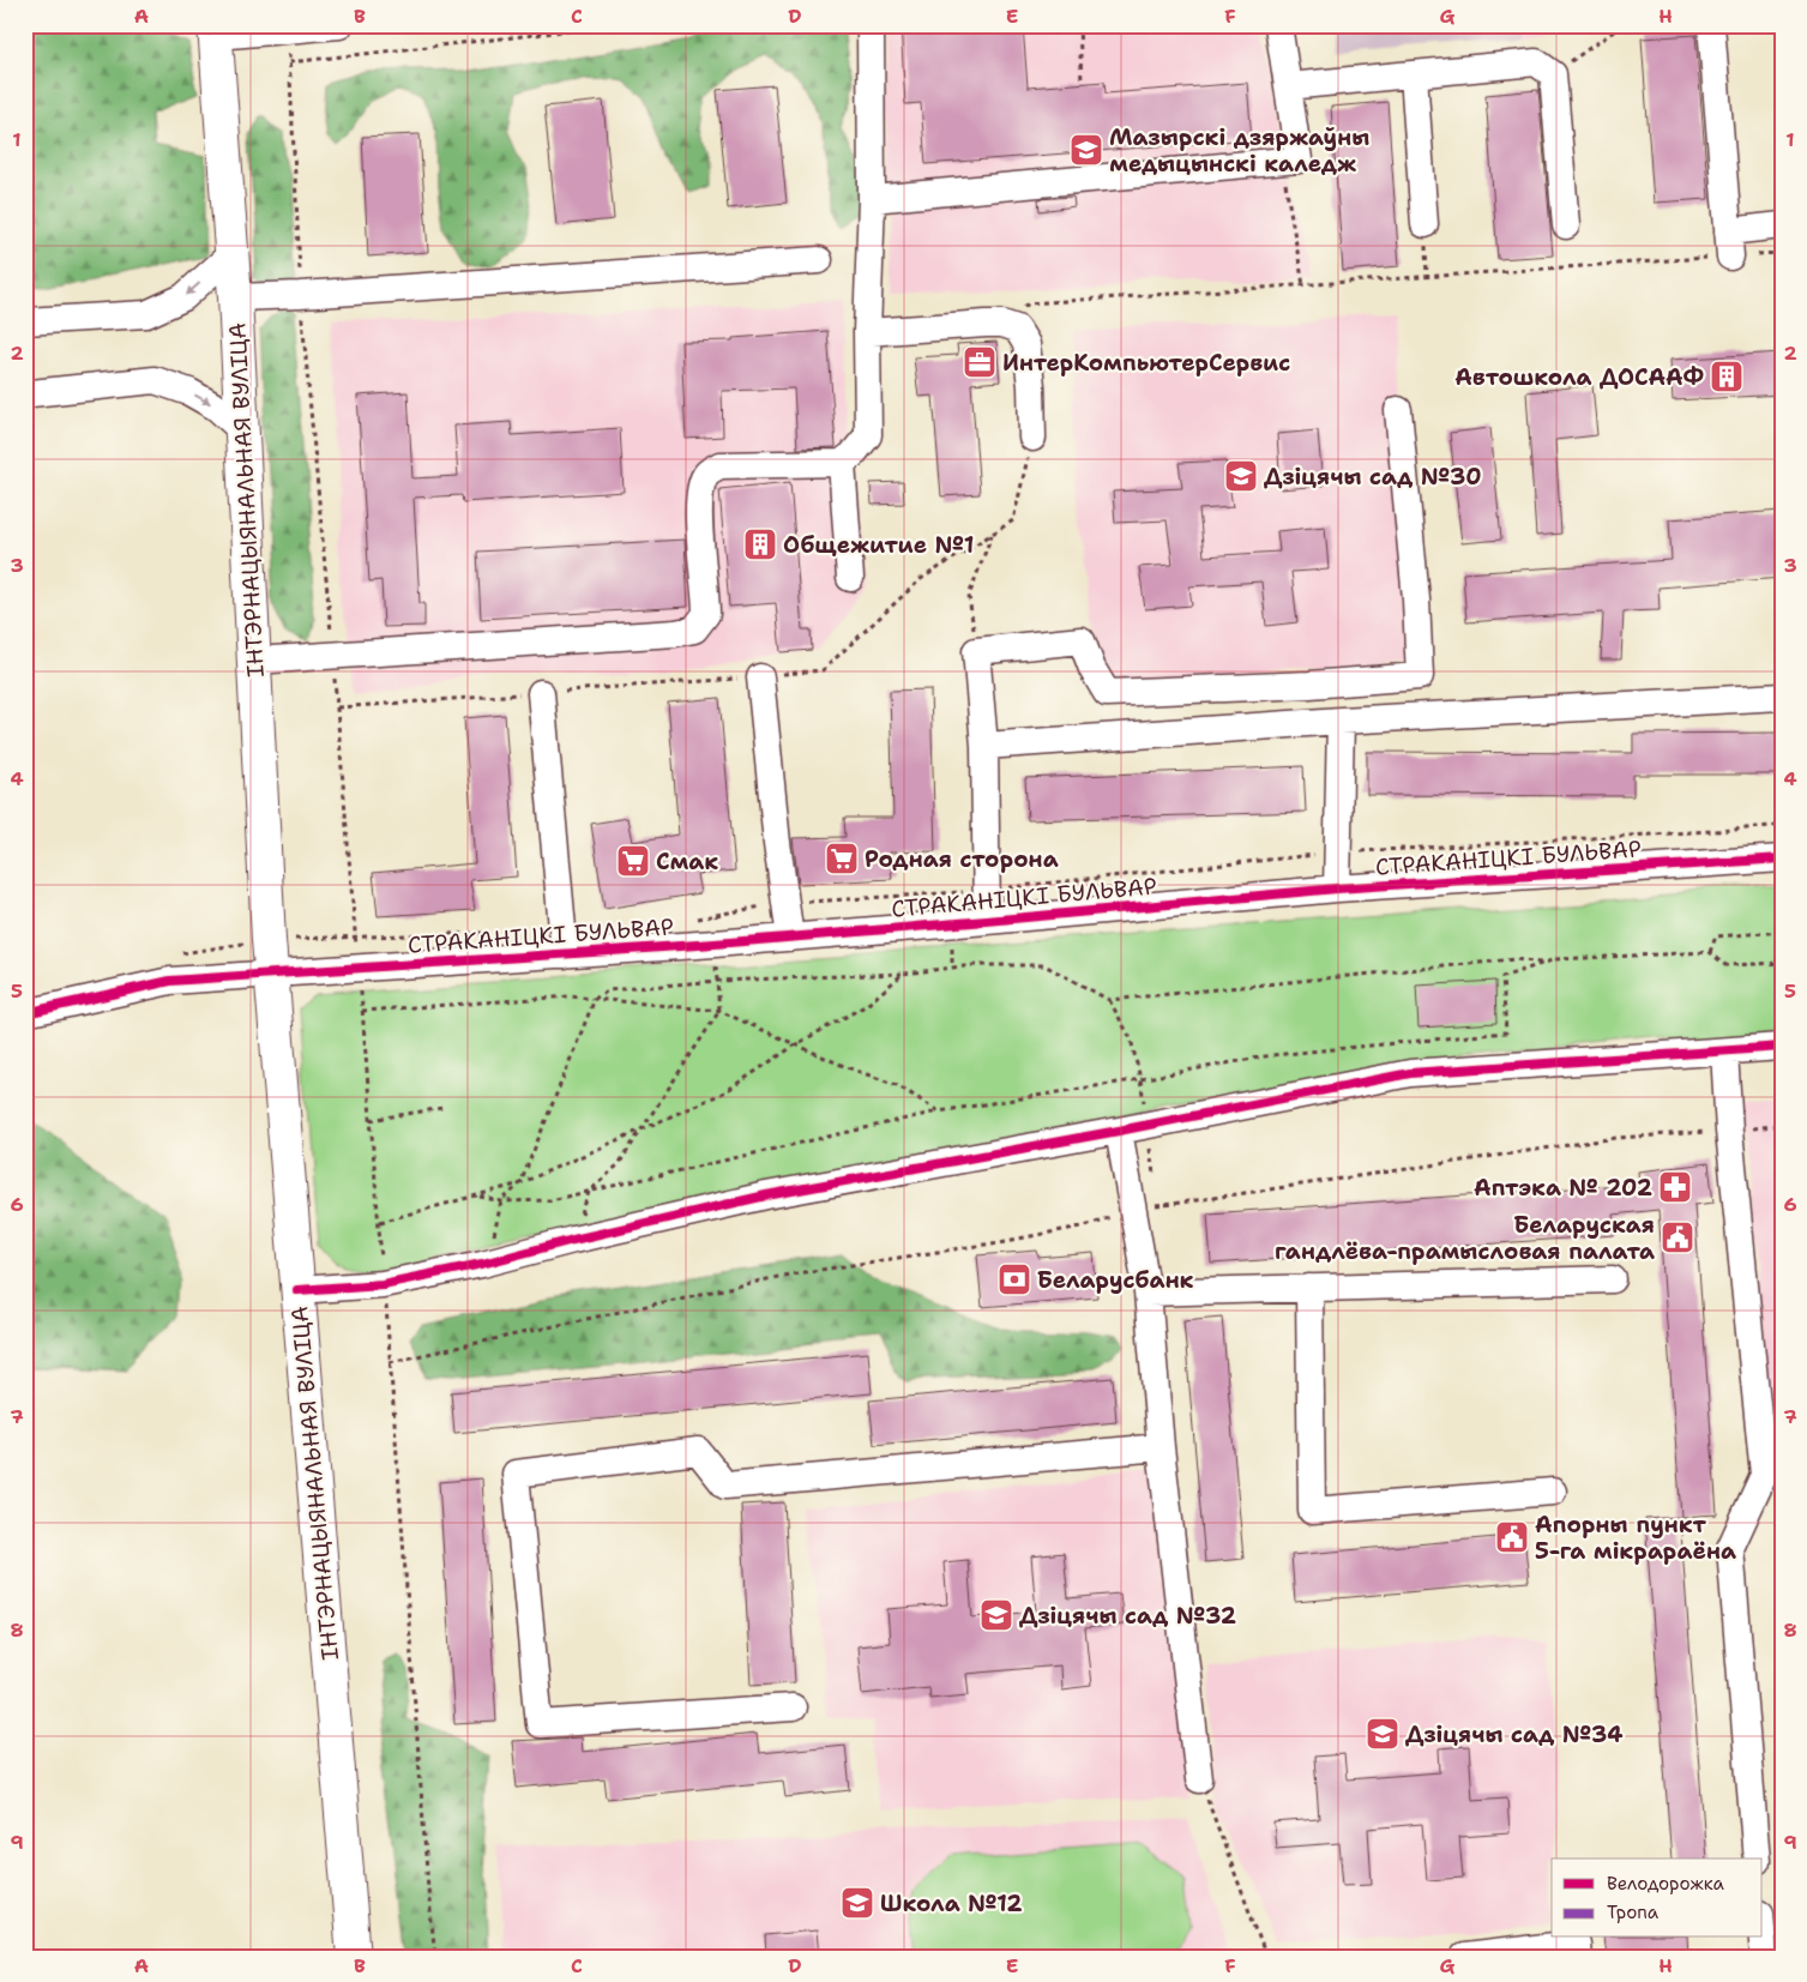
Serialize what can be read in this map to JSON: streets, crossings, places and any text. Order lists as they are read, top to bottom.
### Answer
{
  "streets": {
    "main road": ["ІНТЭРНАЦЫЯНАЛЬНАЯ ВУЛІЦА"],
    "street": ["СТРАКАНІЦКІ БУЛЬВАР"]
  },
  "crossings": [
    ["ІНТЭРНАЦЫЯНАЛЬНАЯ ВУЛІЦА", "СТРАКАНІЦКІ БУЛЬВАР"]
  ],
  "places": {
    "school or university": [
      "Мазырскі дзяржаўны медыцынскі каледж",
      "Дзіцячы сад №30",
      "Дзіцячы сад №32",
      "Дзіцячы сад №34",
      "Школа №12"
    ],
    "office": ["ИнтерКомпьютерСервис"],
    "building": ["Автошкола ДОСААФ", "Общежитие №1"],
    "supermarket": ["Родная сторона", "Смак"],
    "pharmacy": ["Аптэка № 202"],
    "public building": ["Беларуская гандлёва-прамысловая палата", "Апорны пункт 5-га мікрараёна"],
    "bank": ["Беларусбанк"]
  },
  "legend": ["Велодорожка", "Тропа"],
  "grid": {
    "columns": [
      "A",
      "B",
      "C",
      "D",
      "E",
      "F",
      "G",
      "H"
    ],
    "rows": [
      "1",
      "2",
      "3",
      "4",
      "5",
      "6",
      "7",
      "8",
      "9"
    ]
  }
}
